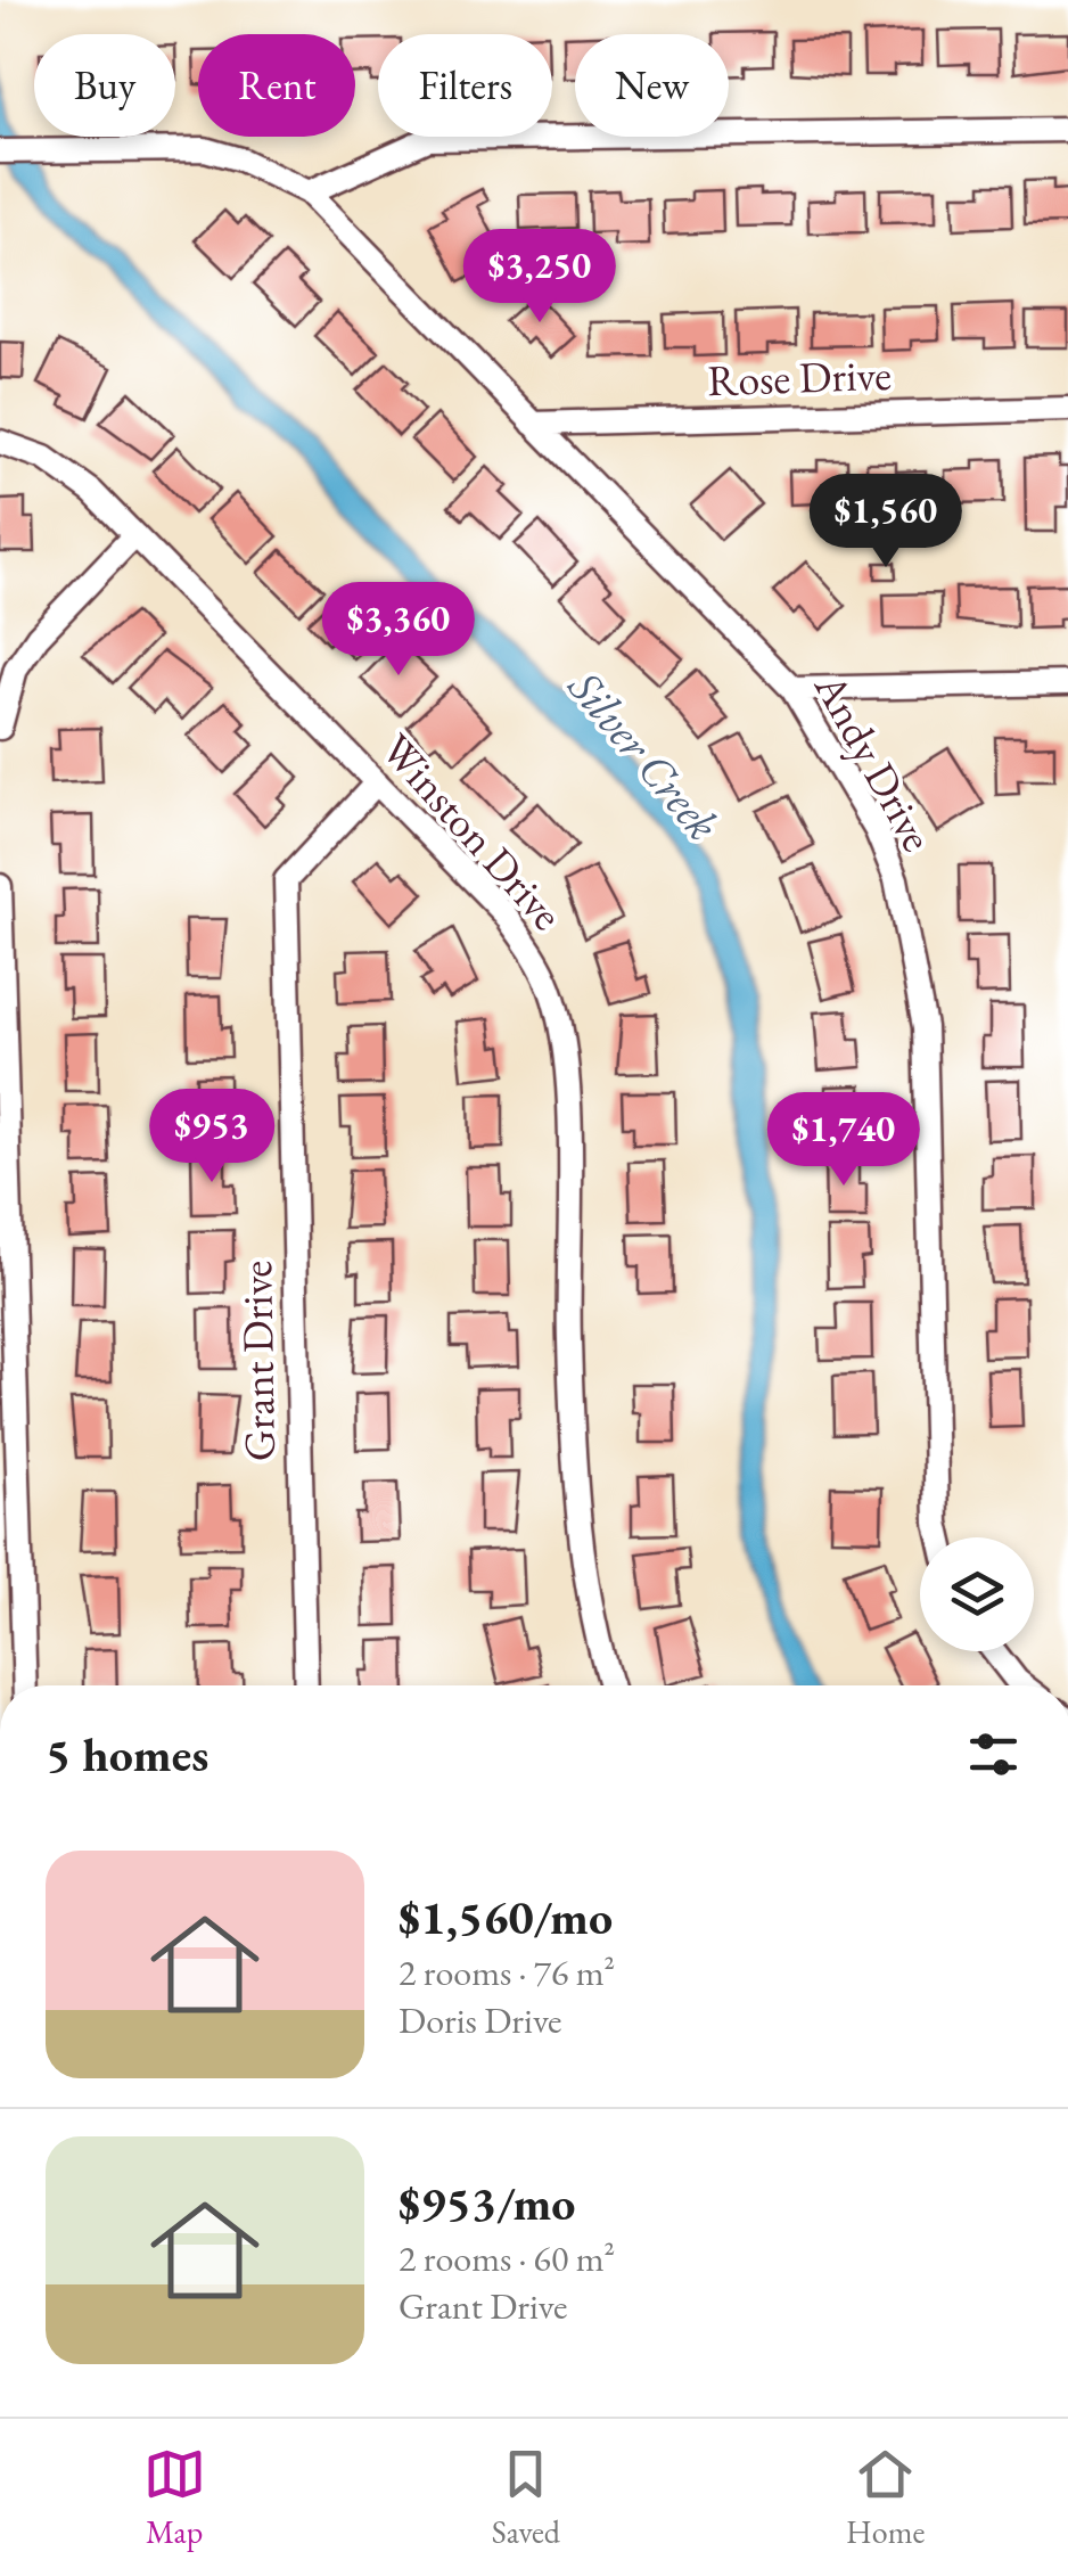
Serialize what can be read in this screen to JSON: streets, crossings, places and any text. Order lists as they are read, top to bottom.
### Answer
{
  "streets": {
    "street": [
      "Rose Drive",
      "Andy Drive",
      "Winston Drive",
      "Grant Drive"
    ]
  },
  "crossings": [
    ["Rose Drive", "Andy Drive"],
    ["Winston Drive", "Grant Drive"]
  ],
  "water": ["Silver Creek"],
  "page": {
    "chip": [
      "Buy",
      "Rent",
      "Filters",
      "New"
    ],
    "price": [
      "$3,250",
      "$1,560",
      "$3,360",
      "$953",
      "$1,740"
    ],
    "heading": "5 homes",
    "list": [
      {
        "name": "$1,560/mo",
        "note": "2 rooms · 76 m² · Doris Drive"
      },
      {
        "name": "$953/mo",
        "note": "2 rooms · 60 m² · Grant Drive"
      }
    ],
    "tabs": ["Map", "Saved", "Home"]
  }
}
